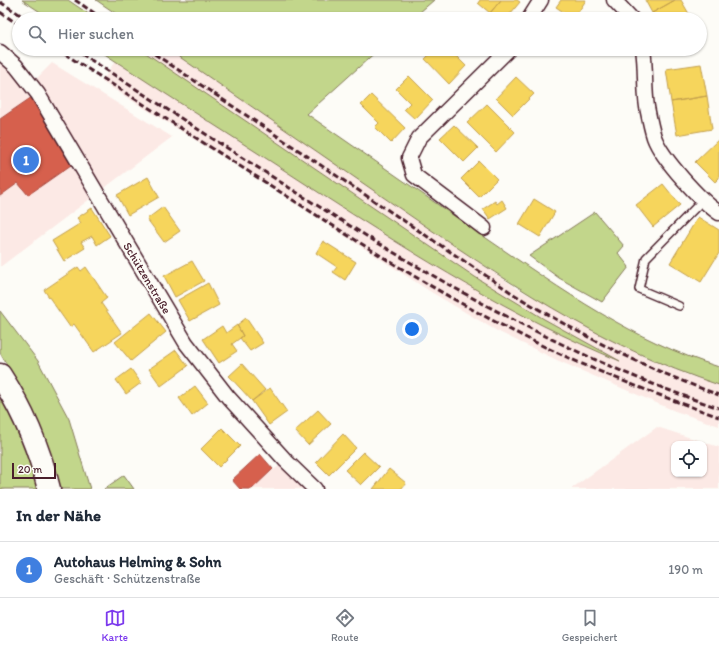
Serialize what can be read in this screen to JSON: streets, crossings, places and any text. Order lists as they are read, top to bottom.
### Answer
{
  "streets": {
    "street": ["Schützenstraße"]
  },
  "scale_bar": "20 m",
  "page": {
    "search": "Hier suchen",
    "pins": "1",
    "scale": "20 m",
    "heading": "In der Nähe",
    "list": [
      {
        "mark": "1",
        "name": "Autohaus Helming & Sohn",
        "note": "Geschäft · Schützenstraße",
        "value": "190 m"
      }
    ],
    "nav": ["Karte", "Route", "Gespeichert"]
  }
}
